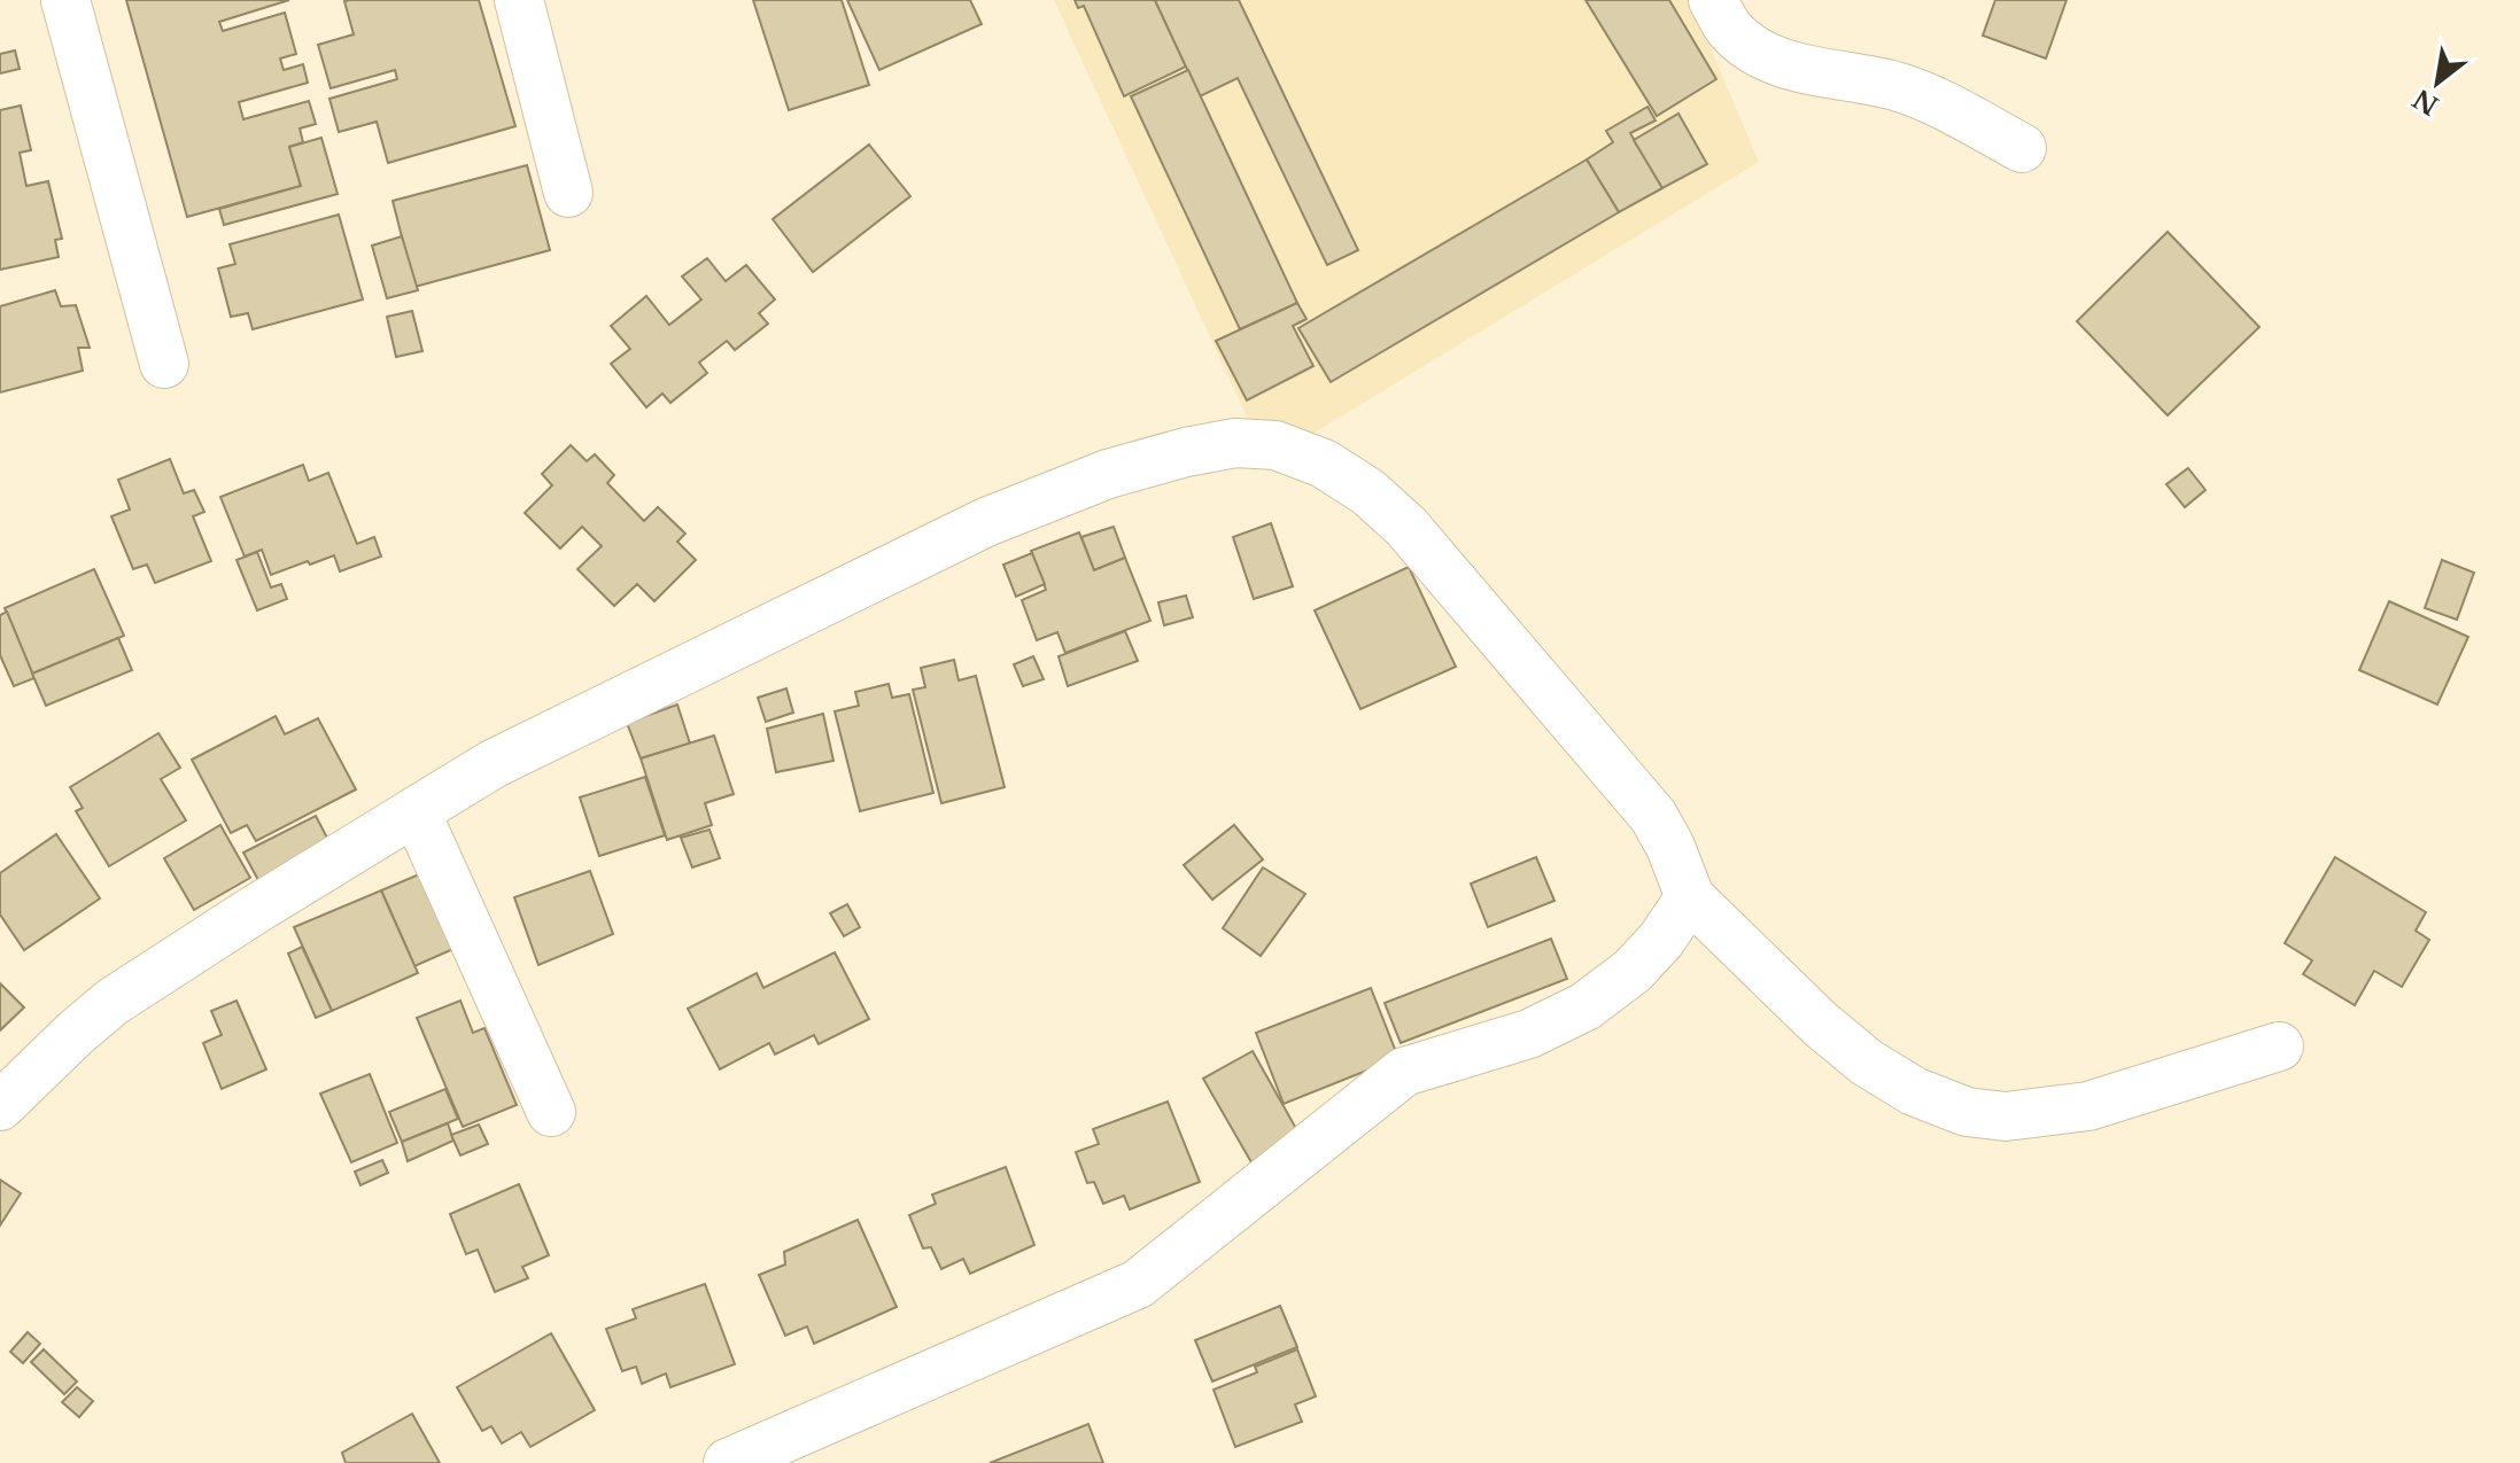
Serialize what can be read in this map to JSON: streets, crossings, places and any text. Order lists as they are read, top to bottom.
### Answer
{
  "north": "bottom left"
}
